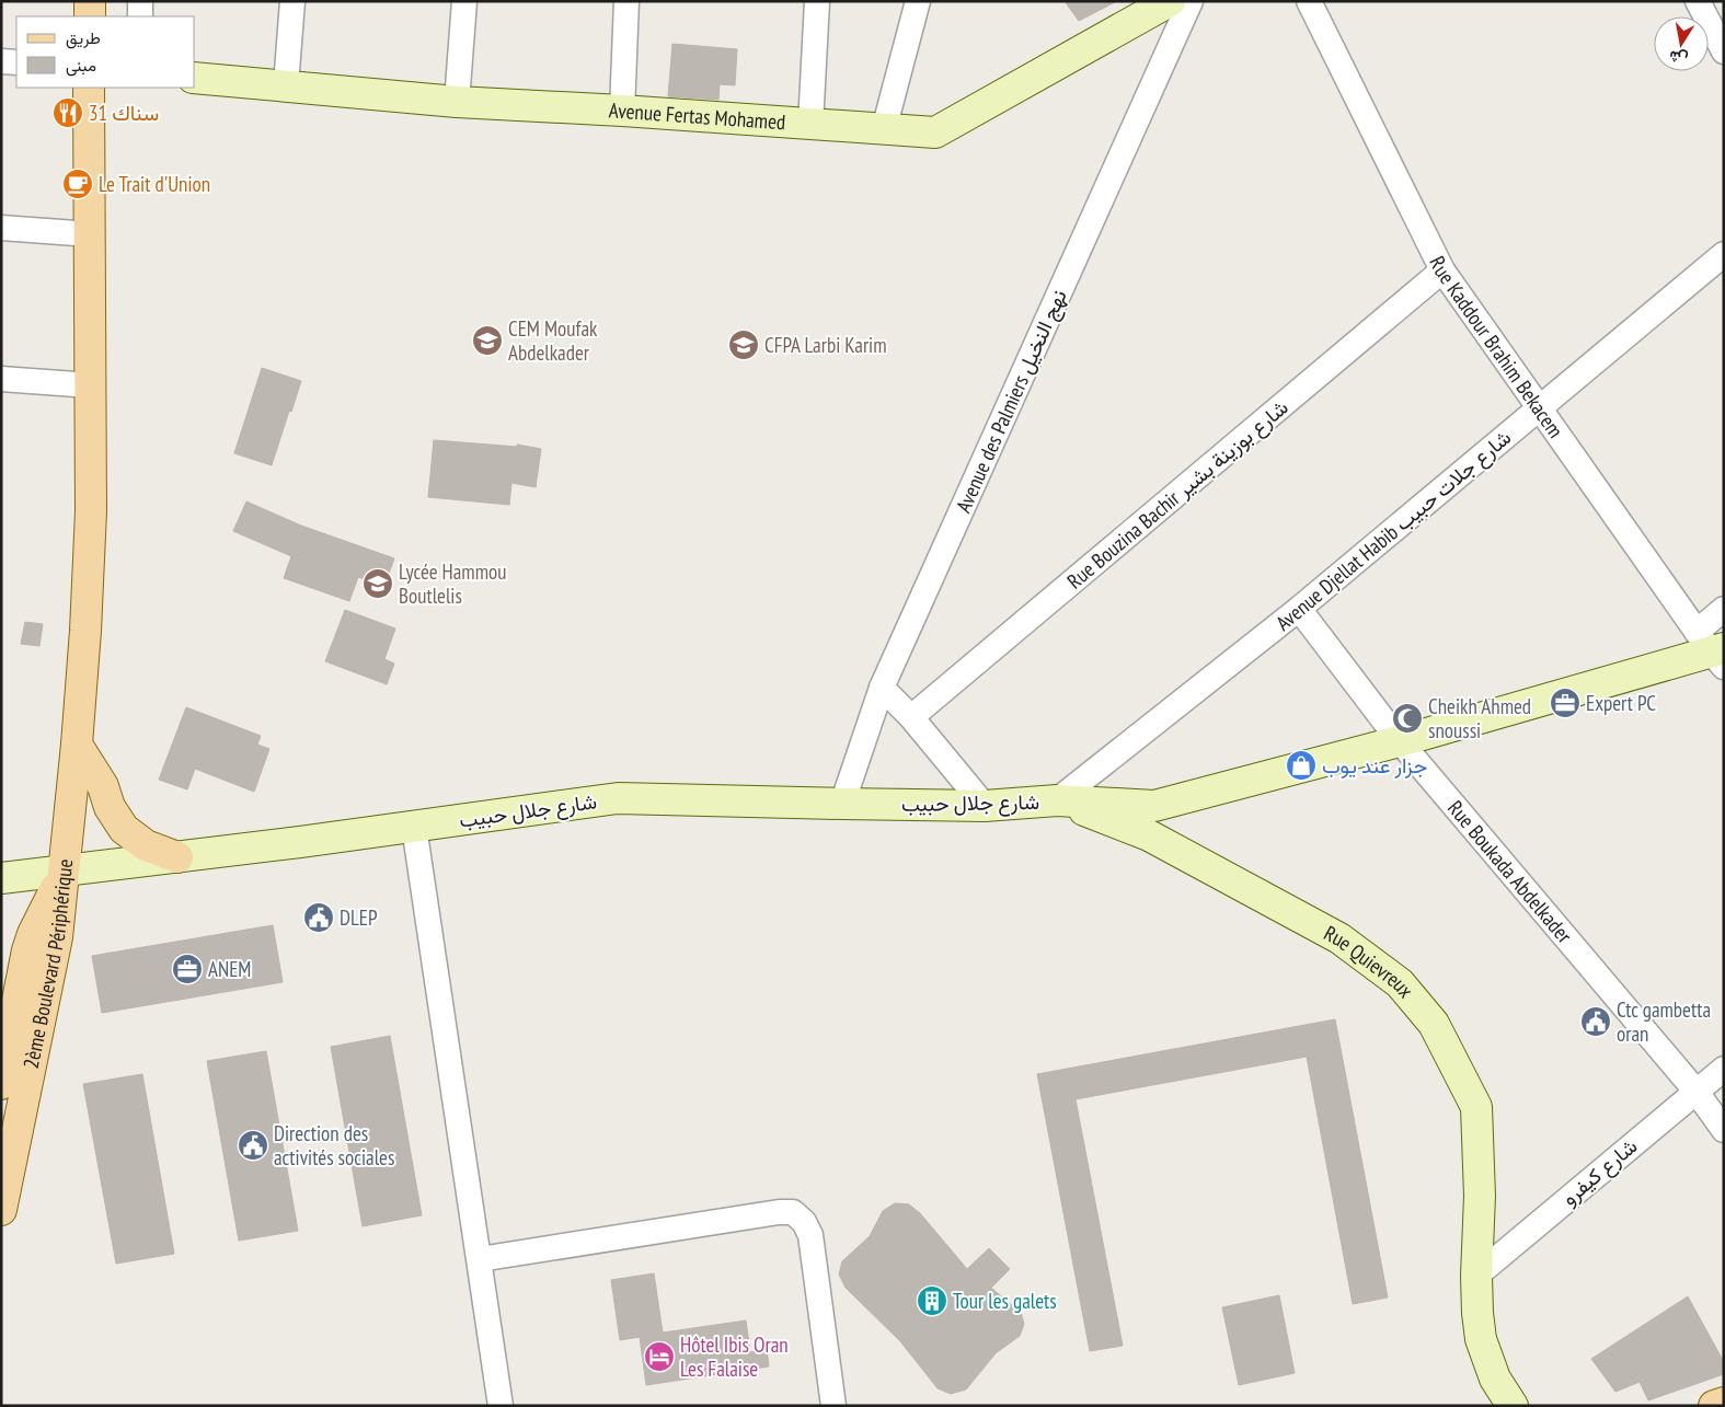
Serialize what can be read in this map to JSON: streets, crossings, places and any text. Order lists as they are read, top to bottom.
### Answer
{
  "streets": {
    "main road": ["2ème Boulevard Périphérique"],
    "street": [
      "Avenue Fertas Mohamed",
      "Rue Kaddour Brahim Bekacem",
      "Avenue des Palmiers نهج النخيل",
      "Rue Bouzina Bachir شارع بوزينة بشير",
      "Avenue Djellat Habib شارع جلات حبيب",
      "شارع جلال حبيب",
      "Rue Boukada Abdelkader",
      "Rue Quievreux",
      "شارع كيفرو"
    ]
  },
  "crossings": [
    ["Rue Kaddour Brahim Bekacem", "Rue Bouzina Bachir شارع بوزينة بشير"],
    ["Rue Kaddour Brahim Bekacem", "Avenue Djellat Habib شارع جلات حبيب"],
    ["Rue Kaddour Brahim Bekacem", "شارع جلال حبيب"],
    ["Avenue des Palmiers نهج النخيل", "شارع جلال حبيب"],
    ["Avenue Djellat Habib شارع جلات حبيب", "شارع جلال حبيب"],
    ["Avenue Djellat Habib شارع جلات حبيب", "Rue Boukada Abdelkader"],
    ["Avenue Djellat Habib شارع جلات حبيب", "Rue Quievreux"],
    ["شارع جلال حبيب", "Rue Boukada Abdelkader"],
    ["شارع جلال حبيب", "Rue Quievreux"],
    ["شارع جلال حبيب", "2ème Boulevard Périphérique"],
    ["Rue Boukada Abdelkader", "شارع كيفرو"],
    ["Rue Quievreux", "شارع كيفرو"]
  ],
  "places": {
    "restaurant": ["سناك 31"],
    "cafe": ["Le Trait d'Union"],
    "school or university": ["CEM Moufak Abdelkader", "CFPA Larbi Karim", "Lycée Hammou Boutlelis"],
    "office": ["Expert PC", "ANEM"],
    "mosque": ["Cheikh Ahmed snoussi"],
    "shop": ["جزار عند يوب"],
    "public building": ["DLEP", "Ctc gambetta oran", "Direction des activités sociales"],
    "building": ["Tour les galets"],
    "hotel": ["Hôtel Ibis Oran Les Falaise"]
  },
  "legend": ["طريق", "مبنى"],
  "north": "bottom"
}
